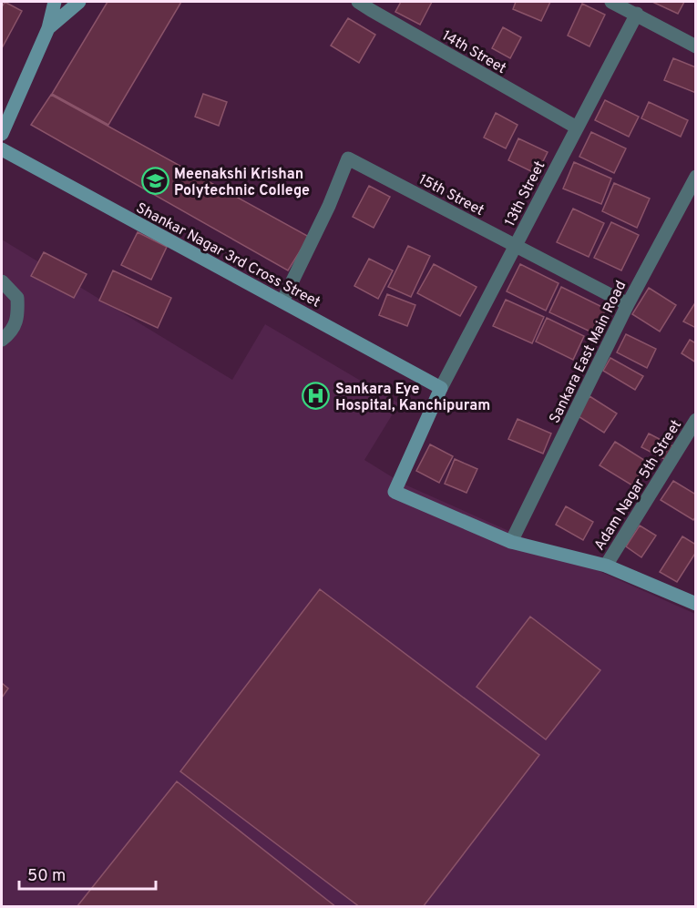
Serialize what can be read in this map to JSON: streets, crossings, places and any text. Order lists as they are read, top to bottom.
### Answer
{
  "streets": {
    "street": [
      "14th Street",
      "13th Street",
      "15th Street",
      "Shankar Nagar 3rd Cross Street",
      "Sankara East Main Road",
      "Adam Nagar 5th Street"
    ]
  },
  "crossings": [
    ["14th Street", "13th Street"],
    ["13th Street", "15th Street"],
    ["13th Street", "Shankar Nagar 3rd Cross Street"],
    ["15th Street", "Shankar Nagar 3rd Cross Street"],
    ["15th Street", "Sankara East Main Road"]
  ],
  "places": {
    "school or university": ["Meenakshi Krishan Polytechnic College"],
    "hospital": ["Sankara Eye Hospital, Kanchipuram"]
  },
  "scale_bar": "50 m"
}
